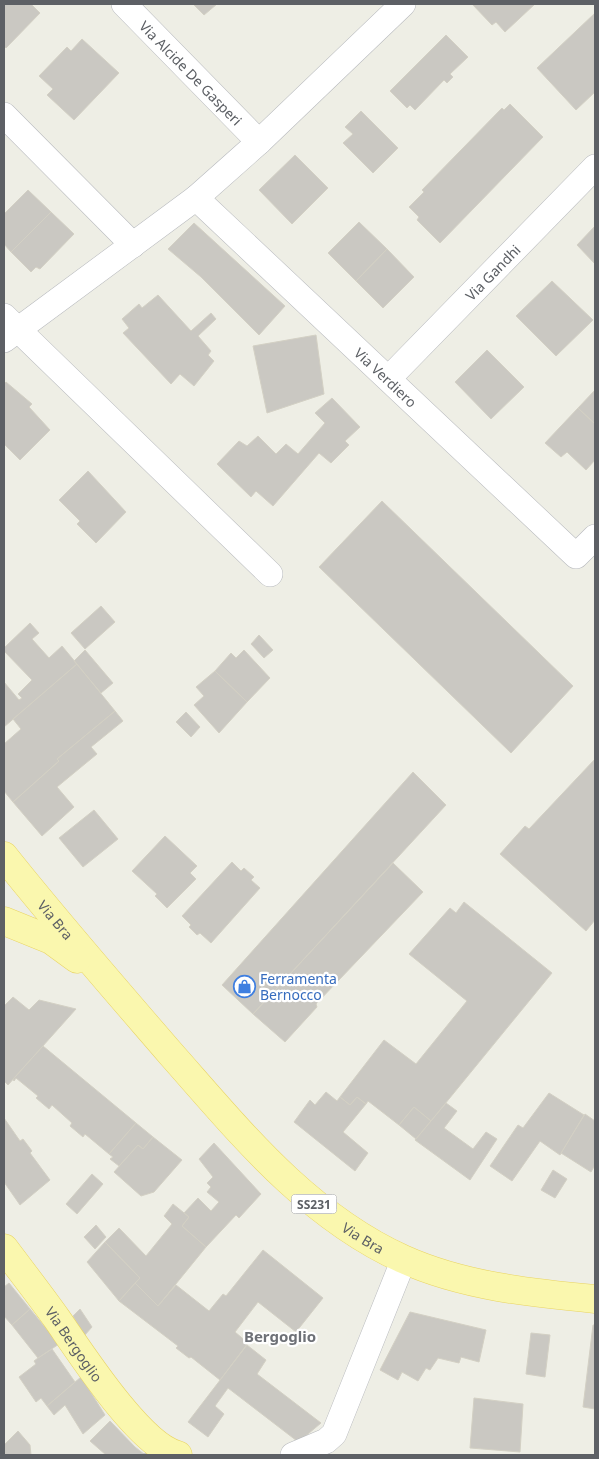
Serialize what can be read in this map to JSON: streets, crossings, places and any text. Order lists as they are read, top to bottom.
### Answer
{
  "streets": {
    "main road": ["Via Bra", "SS231", "Via Bergoglio"],
    "street": ["Via Alcide De Gasperi", "Via Gandhi", "Via Verdiero"]
  },
  "crossings": [
    ["Via Gandhi", "Via Verdiero"]
  ],
  "districts": ["Bergoglio"],
  "places": {
    "shop": ["Ferramenta Bernocco"]
  }
}
